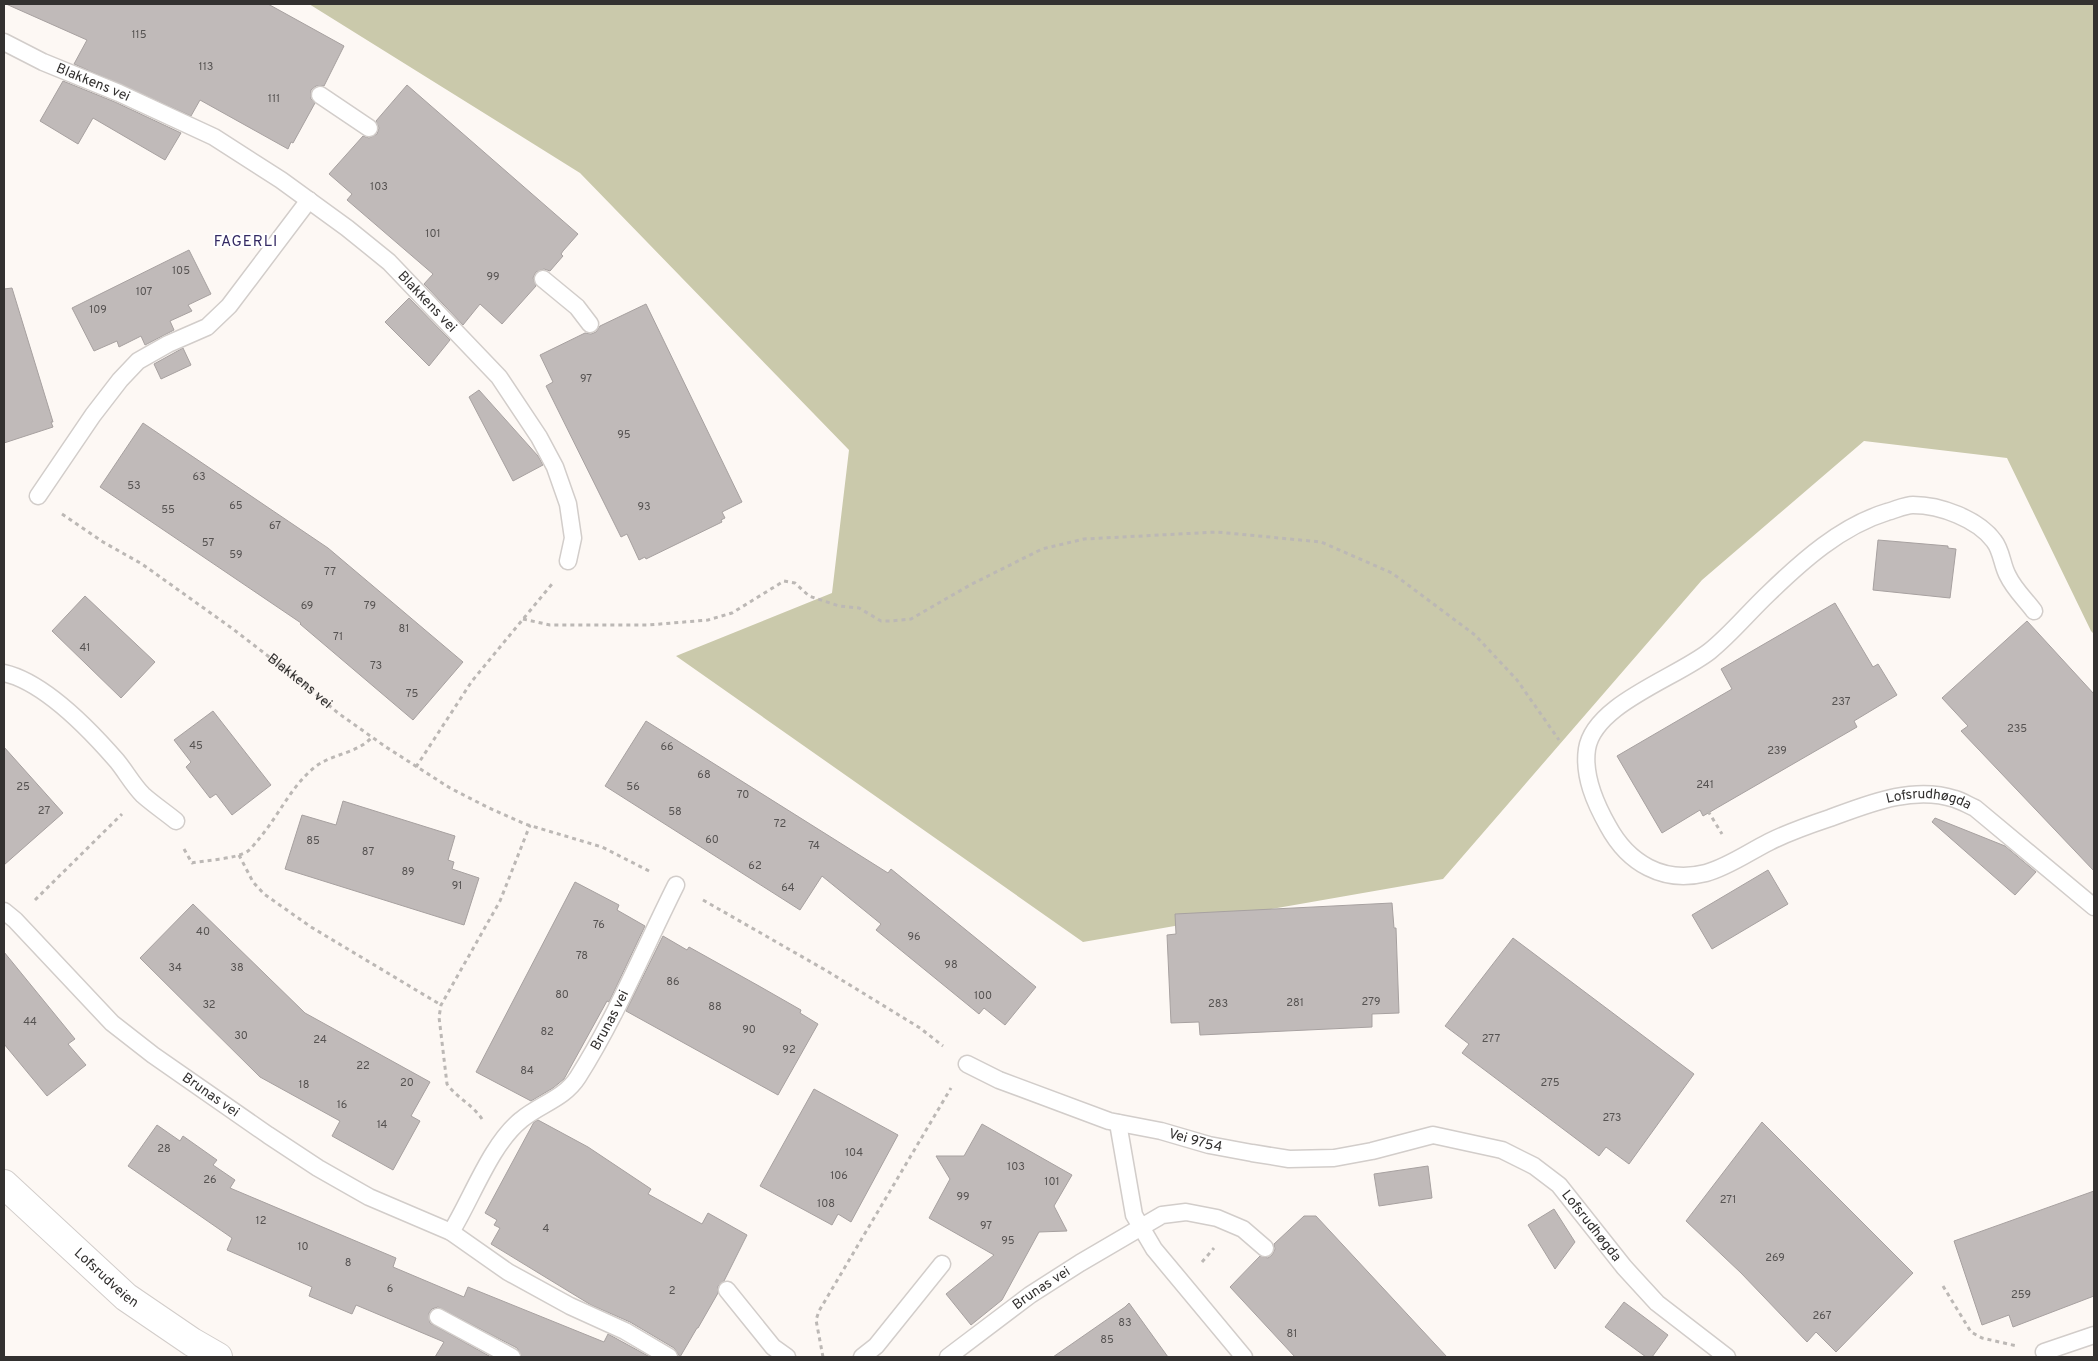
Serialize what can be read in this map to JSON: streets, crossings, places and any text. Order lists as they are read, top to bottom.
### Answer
{
  "streets": {
    "street": ["Lofsrudveien"],
    "lane": [
      "Blakkens vei",
      "Lofsrudhøgda",
      "Brunas vei",
      "Vei 9754"
    ]
  },
  "crossings": [
    ["Blakkens vei", "Brunas vei"],
    ["Lofsrudhøgda", "Vei 9754"]
  ],
  "districts": ["FAGERLI"],
  "house_numbers": [
    "115",
    "113",
    "111",
    "103",
    "101",
    "105",
    "99",
    "107",
    "109",
    "97",
    "95",
    "63",
    "53",
    "65",
    "93",
    "55",
    "67",
    "57",
    "59",
    "77",
    "69",
    "79",
    "81",
    "71",
    "41",
    "73",
    "75",
    "237",
    "235",
    "45",
    "66",
    "239",
    "68",
    "241",
    "25",
    "56",
    "70",
    "27",
    "58",
    "72",
    "60",
    "85",
    "74",
    "87",
    "62",
    "89",
    "91",
    "64",
    "76",
    "40",
    "96",
    "78",
    "98",
    "34",
    "38",
    "86",
    "80",
    "100",
    "279",
    "281",
    "283",
    "32",
    "88",
    "44",
    "90",
    "82",
    "30",
    "277",
    "24",
    "92",
    "22",
    "84",
    "20",
    "275",
    "18",
    "16",
    "273",
    "14",
    "28",
    "104",
    "103",
    "106",
    "26",
    "101",
    "99",
    "271",
    "108",
    "12",
    "97",
    "4",
    "95",
    "10",
    "269",
    "8",
    "6",
    "2",
    "259",
    "267",
    "83",
    "81",
    "85"
  ]
}
